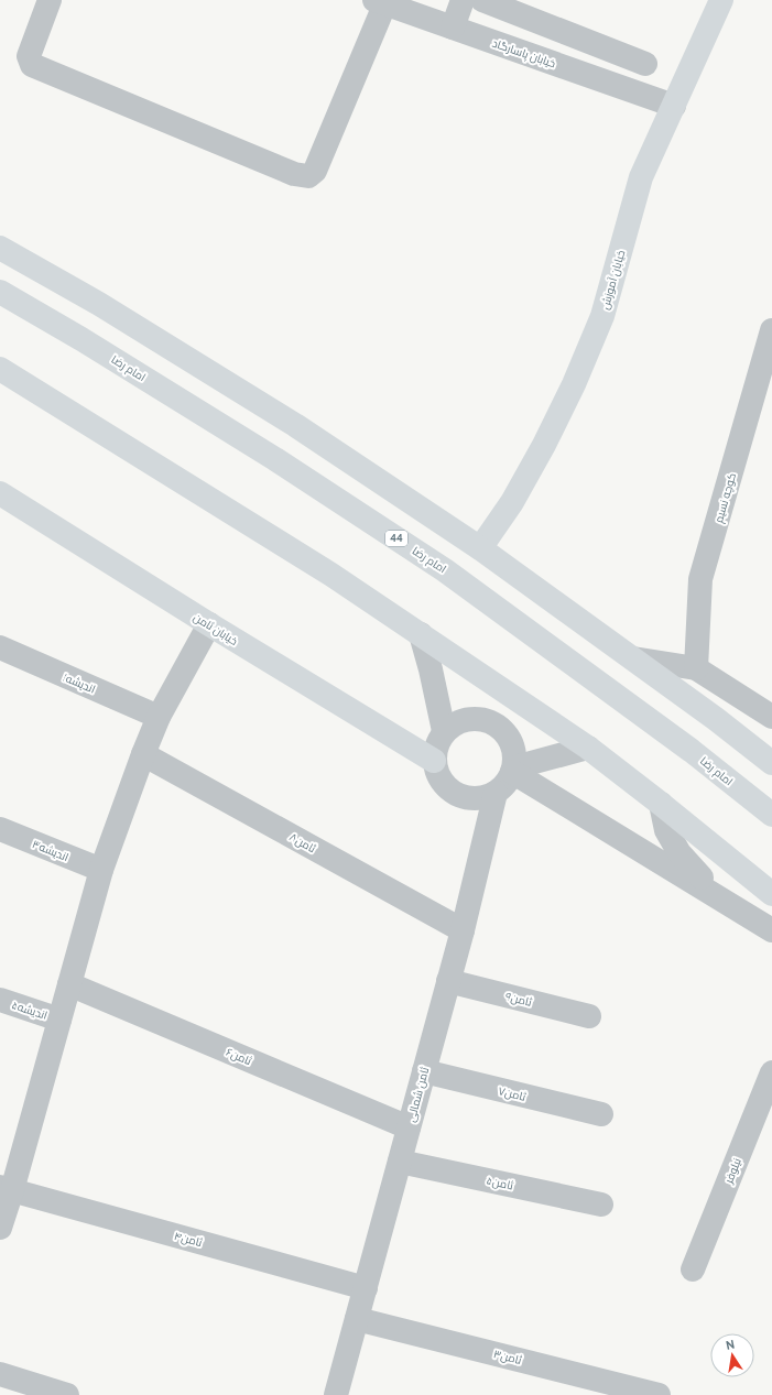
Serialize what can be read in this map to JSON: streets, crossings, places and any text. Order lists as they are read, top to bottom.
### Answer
{
  "streets": {
    "main road": [
      "خیابان آموزش",
      "امام رضا",
      "44",
      "خیابان ثامن"
    ],
    "street": [
      "خیابان پاسارگاد",
      "کوچه نسیم",
      "اندیشه۱",
      "ثامن۸",
      "اندیشه۳",
      "ثامن۹",
      "اندیشه۵",
      "ثامن۶",
      "ثامن۷",
      "ثامن شمالی",
      "نیلوفر",
      "ثامن۵",
      "ثامن۴",
      "ثامن۳"
    ]
  },
  "crossings": [
    ["خیابان پاسارگاد", "خیابان آموزش"],
    ["خیابان ثامن", "ثامن شمالی"],
    ["ثامن۸", "ثامن شمالی"],
    ["ثامن۹", "ثامن شمالی"],
    ["ثامن۶", "ثامن شمالی"],
    ["ثامن۷", "ثامن شمالی"],
    ["ثامن شمالی", "ثامن۵"],
    ["ثامن شمالی", "ثامن۴"],
    ["ثامن شمالی", "ثامن۳"]
  ],
  "north": "top"
}
